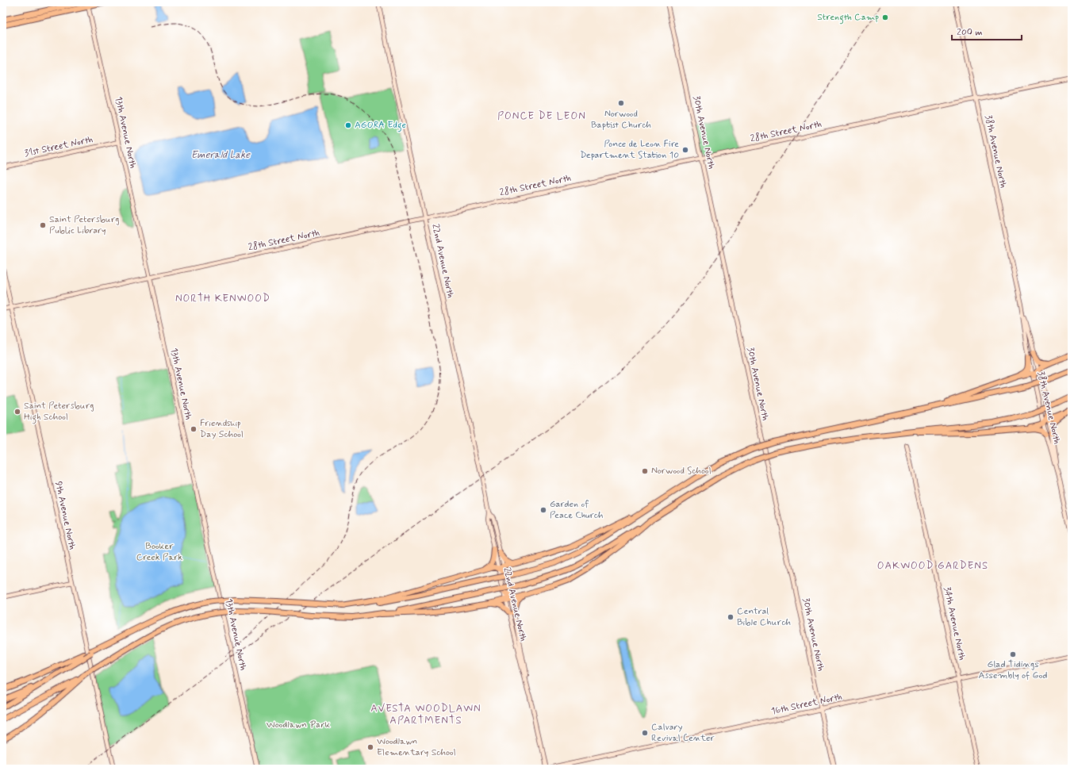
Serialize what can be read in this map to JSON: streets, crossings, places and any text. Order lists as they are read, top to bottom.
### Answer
{
  "streets": {
    "street": [
      "28th Street North",
      "13th Avenue North",
      "30th Avenue North",
      "31st Street North",
      "38th Avenue North",
      "22nd Avenue North",
      "9th Avenue North",
      "34th Avenue North",
      "16th Street North"
    ]
  },
  "crossings": [
    ["28th Street North", "13th Avenue North"],
    ["28th Street North", "30th Avenue North"],
    ["28th Street North", "38th Avenue North"],
    ["28th Street North", "22nd Avenue North"],
    ["28th Street North", "9th Avenue North"],
    ["13th Avenue North", "31st Street North"],
    ["30th Avenue North", "16th Street North"],
    ["22nd Avenue North", "16th Street North"],
    ["34th Avenue North", "16th Street North"]
  ],
  "districts": [
    "PONCE DE LEON",
    "NORTH KENWOOD",
    "OAKWOOD GARDENS",
    "AVESTA WOODLAWN APARTMENTS"
  ],
  "water": ["Emerald Lake"],
  "parks": ["Booker Creek Park", "Woodlawn Park"],
  "places": [
    "Strength Camp",
    "Norwood Baptist Church",
    "AGORA Edge",
    "Ponce de Leon Fire Department Station 10",
    "Saint Petersburg Public Library",
    "Saint Petersburg High School",
    "Friendship Day School",
    "Norwood School",
    "Garden of Peace Church",
    "Central Bible Church",
    "Glad Tidings Assembly of God",
    "Calvary Revival Center",
    "Woodlawn Elementary School"
  ],
  "scale_bar": "200 m"
}
